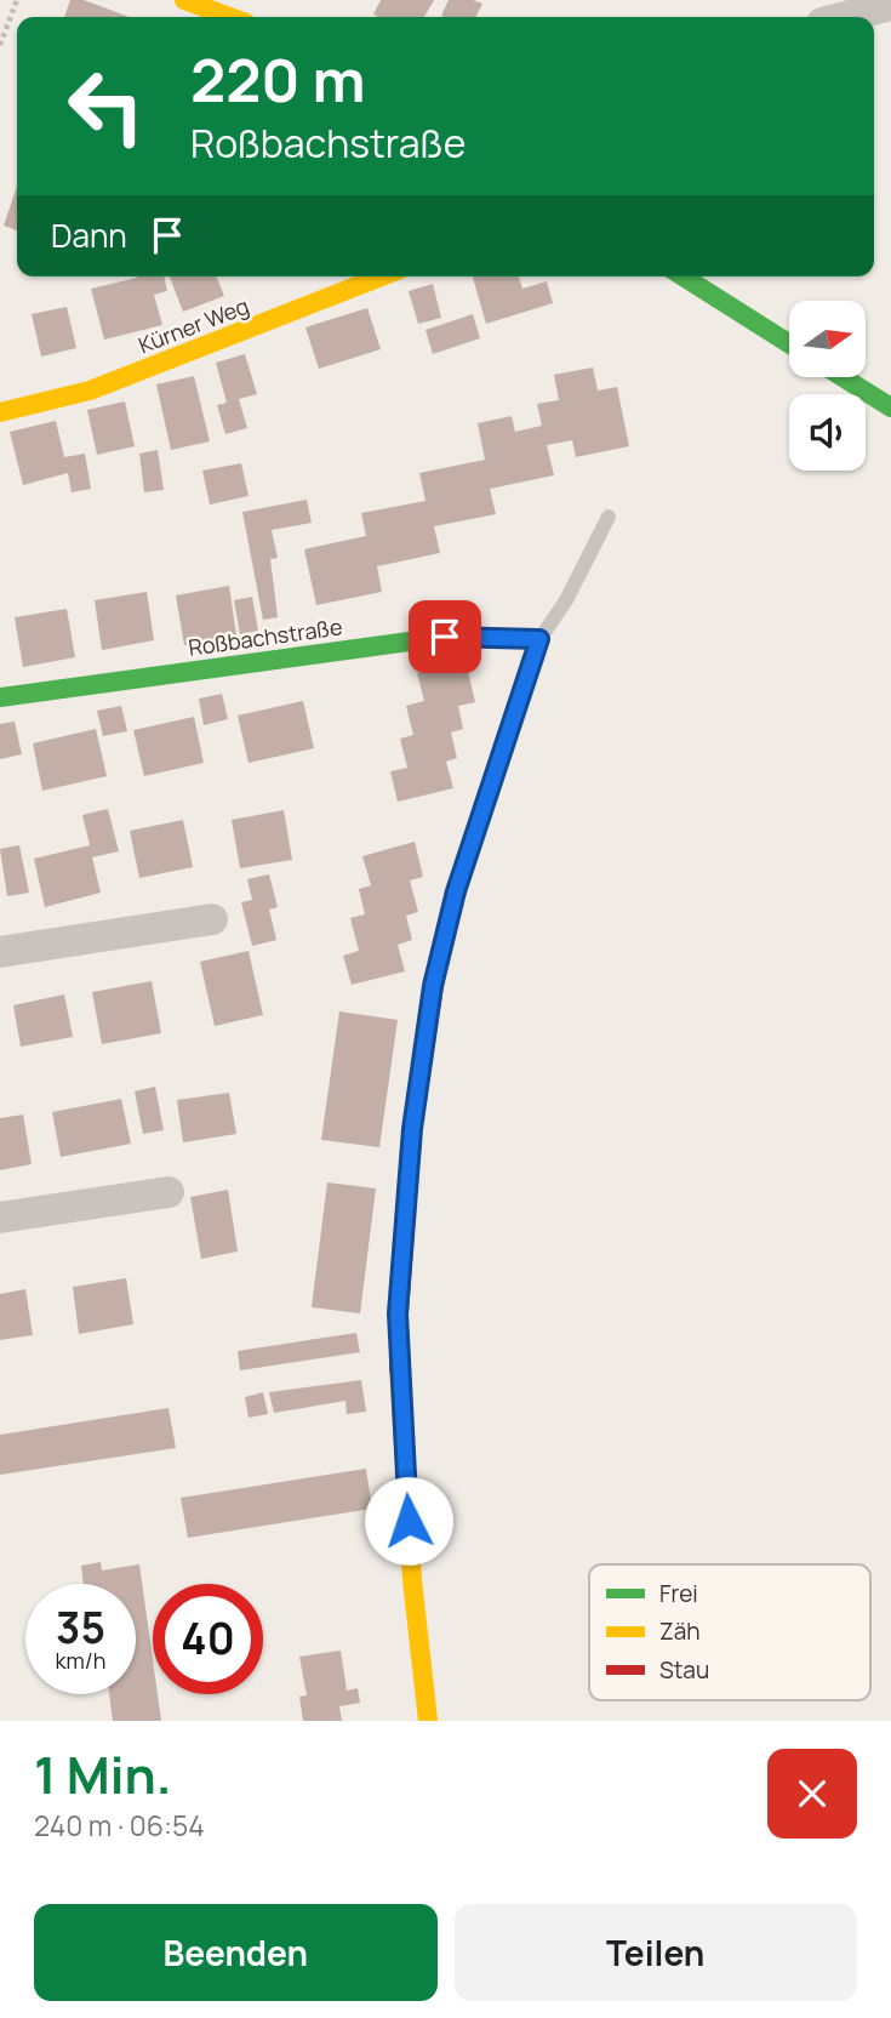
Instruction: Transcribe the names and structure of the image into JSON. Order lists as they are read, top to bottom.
{
  "streets": {
    "street": ["Kürner Weg", "Roßbachstraße"]
  },
  "legend": ["Frei", "Zäh", "Stau"],
  "north": "right",
  "page": {
    "turn": ["220 m", "Roßbachstraße"],
    "then": "Dann",
    "speed": "35 km/h",
    "limit": "40",
    "heading": ["1 Min.", "240 m · 06:54"],
    "buttons": ["Beenden", "Teilen"]
  }
}
